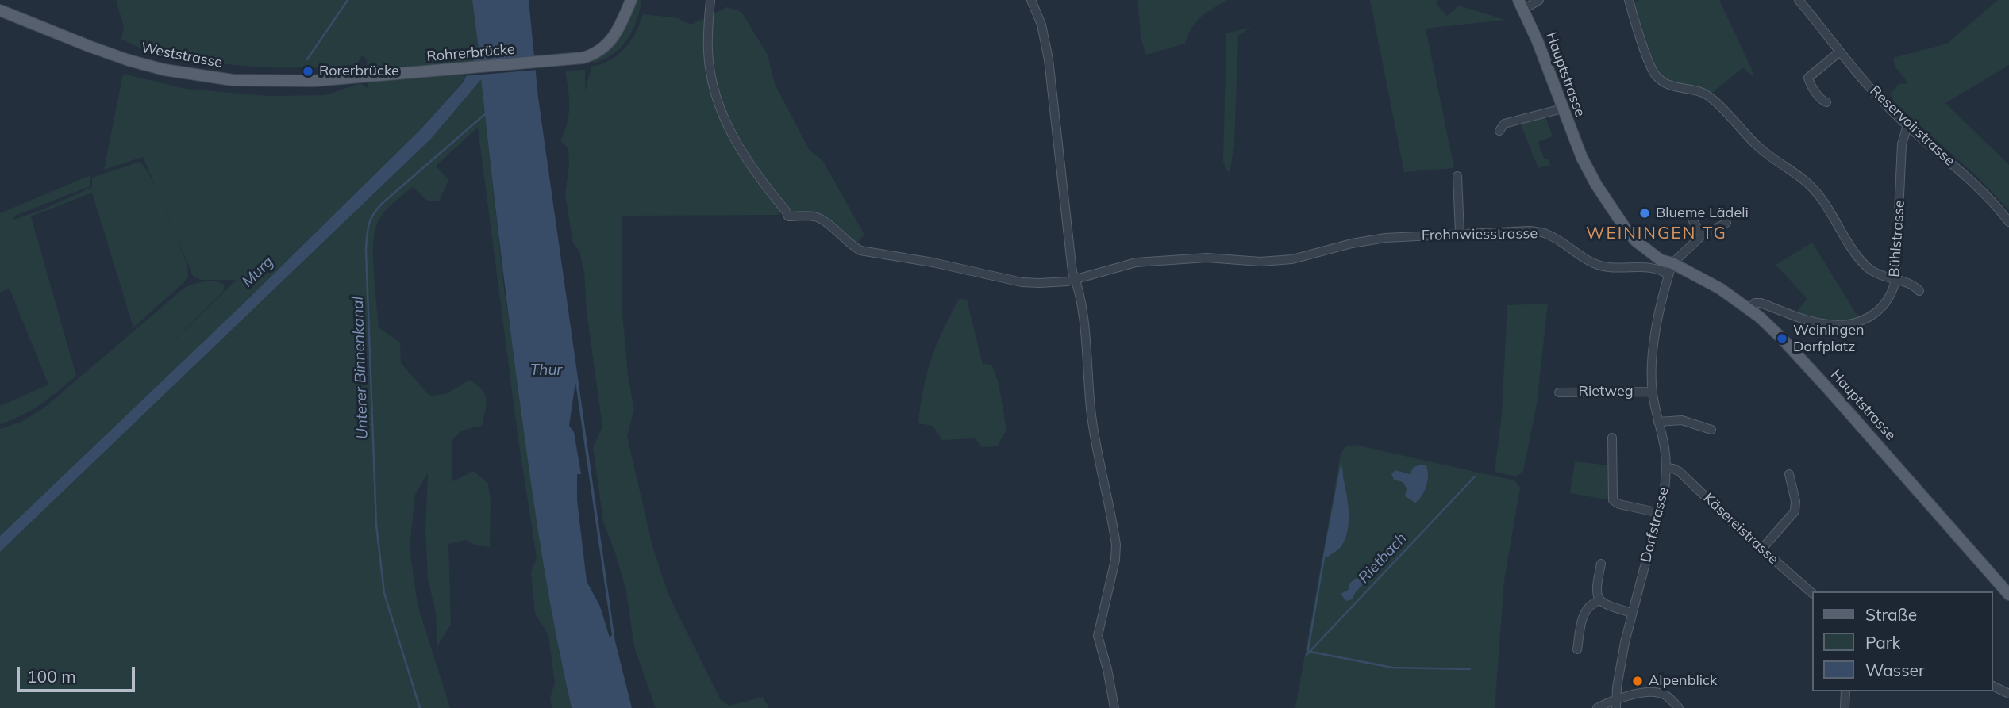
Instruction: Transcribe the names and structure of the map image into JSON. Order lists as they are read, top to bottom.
{
  "streets": {
    "main road": ["Rohrerbrücke", "Weststrasse", "Hauptstrasse"],
    "street": [
      "Reservoirstrasse",
      "Frohnwiesstrasse",
      "Bühlstrasse",
      "Rietweg",
      "Dorfstrasse",
      "Käsereistrasse"
    ]
  },
  "crossings": [
    ["Rohrerbrücke", "Weststrasse"],
    ["Hauptstrasse", "Bühlstrasse"],
    ["Hauptstrasse", "Dorfstrasse"],
    ["Reservoirstrasse", "Bühlstrasse"],
    ["Frohnwiesstrasse", "Dorfstrasse"],
    ["Rietweg", "Dorfstrasse"],
    ["Dorfstrasse", "Käsereistrasse"]
  ],
  "districts": ["WEININGEN TG"],
  "water": [
    "Murg",
    "Unterer Binnenkanal",
    "Thur",
    "Rietbach"
  ],
  "places": [
    "Rorerbrücke",
    "Blueme Lädeli",
    "Weiningen Dorfplatz",
    "Alpenblick"
  ],
  "legend": ["Straße", "Park", "Wasser"],
  "scale_bar": "100 m"
}
